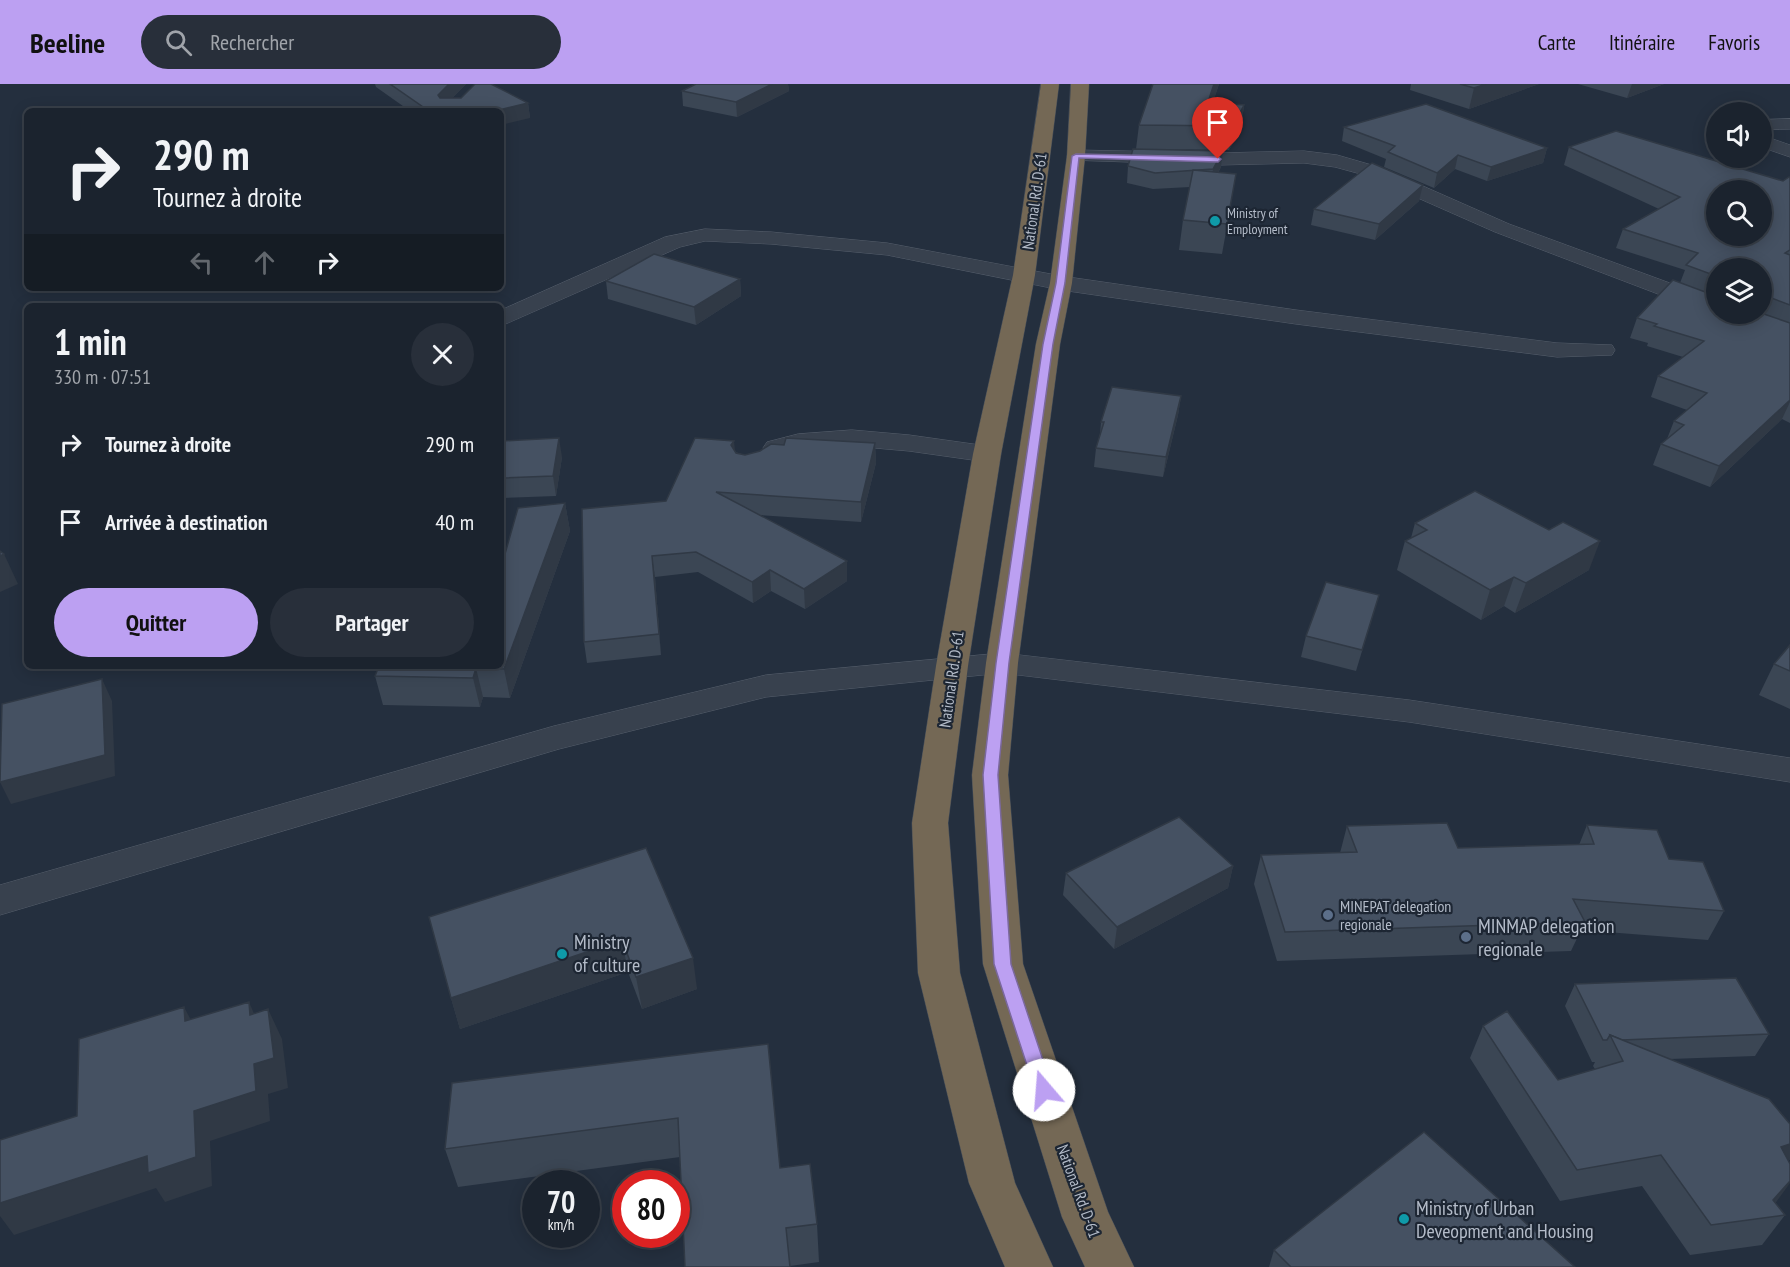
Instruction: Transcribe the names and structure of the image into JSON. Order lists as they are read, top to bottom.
{
  "streets": {
    "highway": ["National Rd. D-61"]
  },
  "places": [
    "Ministry of Employment",
    "MINEPAT delegation regionale",
    "MINMAP delegation regionale",
    "Ministry of culture",
    "Ministry of Urban Deveopment and Housing"
  ],
  "page": {
    "header": "Beeline",
    "search": "Rechercher",
    "nav": ["Carte", "Itinéraire", "Favoris"],
    "turn": ["290 m", "Tournez à droite"],
    "heading": ["1 min", "330 m · 07:51"],
    "list": [
      {
        "name": "Tournez à droite",
        "value": "290 m"
      },
      {
        "name": "Arrivée à destination",
        "value": "40 m"
      }
    ],
    "buttons": ["Quitter", "Partager"],
    "speed": "70 km/h",
    "limit": "80"
  }
}
